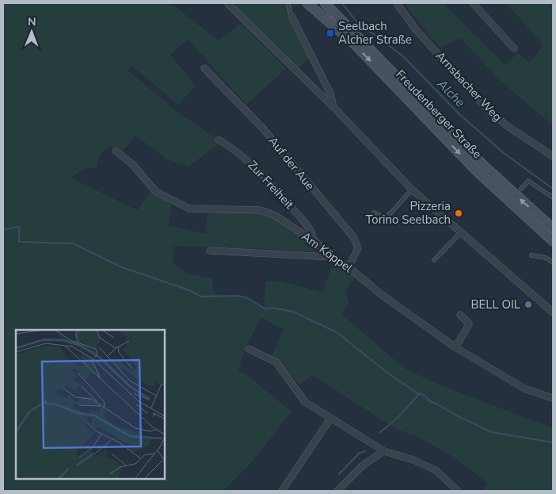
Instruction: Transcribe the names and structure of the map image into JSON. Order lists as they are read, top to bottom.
{
  "streets": {
    "main road": ["Freudenberger Straße"],
    "street": [
      "Arnsbacher Weg",
      "Auf der Aue",
      "Zur Freiheit",
      "Am Köppel"
    ]
  },
  "crossings": [
    ["Auf der Aue", "Am Köppel"],
    ["Zur Freiheit", "Am Köppel"]
  ],
  "water": ["Alche"],
  "places": {
    "transit": ["Seelbach Alcher Straße"],
    "other": ["Pizzeria Torino Seelbach", "BELL OIL"]
  },
  "north": "top"
}
